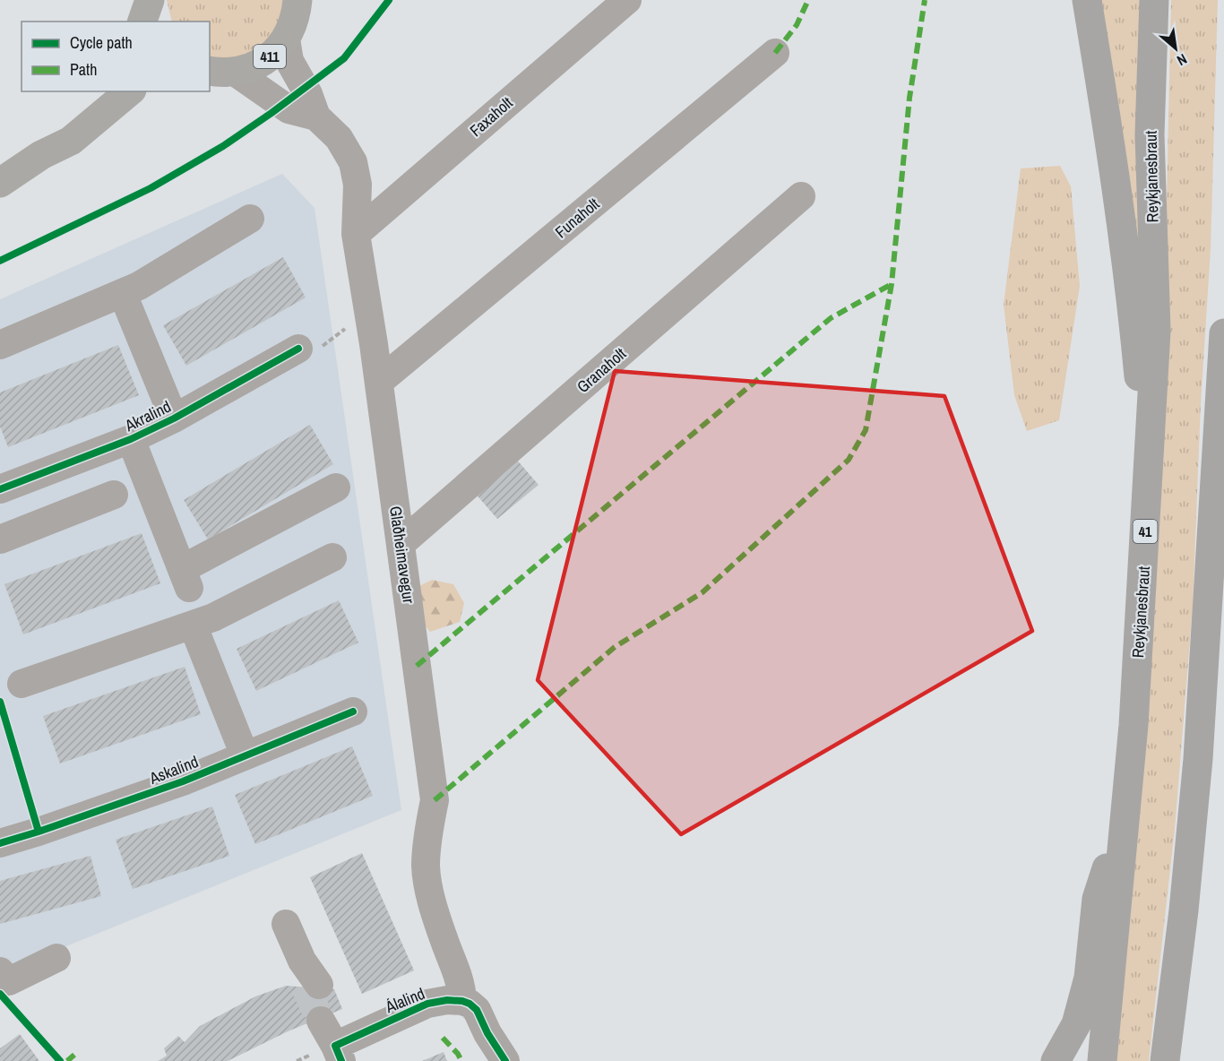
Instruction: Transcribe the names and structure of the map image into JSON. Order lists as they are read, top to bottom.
{
  "streets": {
    "highway": ["Reykjanesbraut", "41"],
    "main road": ["411"],
    "street": [
      "Faxaholt",
      "Funaholt",
      "Granaholt",
      "Akralind",
      "Glaðheimavegur",
      "Askalind",
      "Álalind"
    ]
  },
  "crossings": [
    ["411", "Glaðheimavegur"],
    ["Faxaholt", "Glaðheimavegur"],
    ["Funaholt", "Glaðheimavegur"],
    ["Granaholt", "Glaðheimavegur"],
    ["Glaðheimavegur", "Álalind"]
  ],
  "legend": ["Cycle path", "Path"],
  "north": "bottom right"
}
